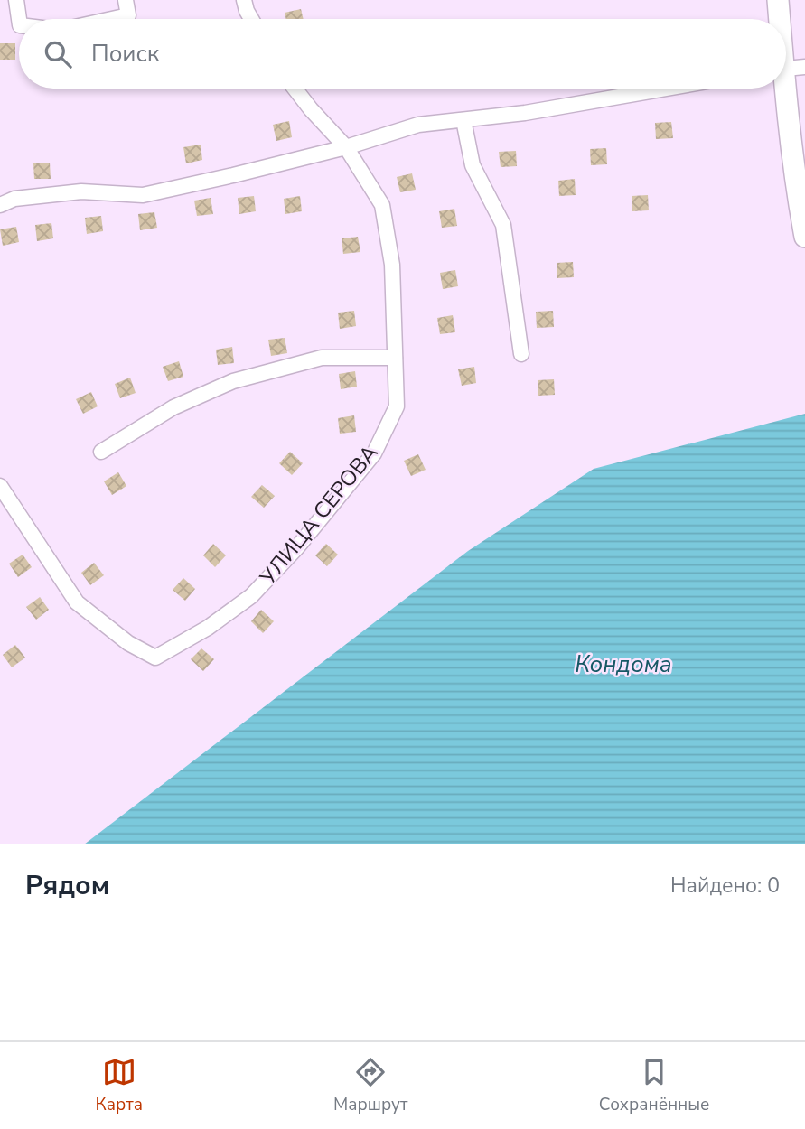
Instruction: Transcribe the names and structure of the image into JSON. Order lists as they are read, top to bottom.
{
  "streets": {
    "street": ["УЛИЦА СЕРОВА"]
  },
  "water": ["Кондома"],
  "page": {
    "search": "Поиск",
    "heading": ["Рядом", "Найдено: 0"],
    "nav": ["Карта", "Маршрут", "Сохранённые"]
  }
}
